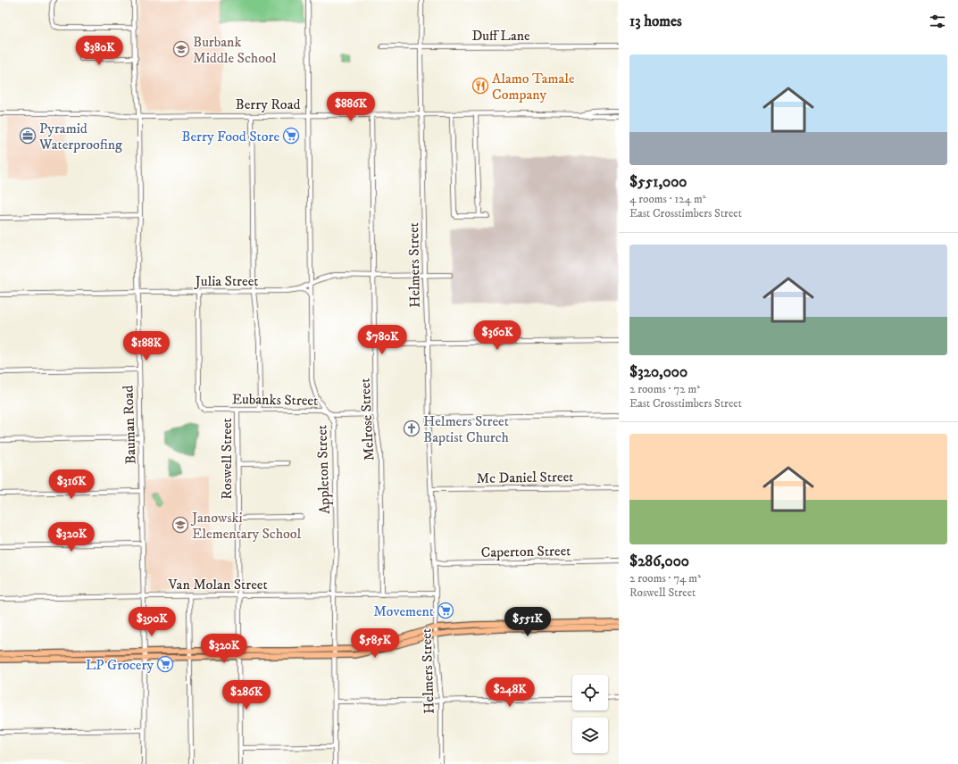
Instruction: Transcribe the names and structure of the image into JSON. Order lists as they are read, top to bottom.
{
  "streets": {
    "street": [
      "Duff Lane",
      "Berry Road",
      "Helmers Street",
      "Julia Street",
      "Eubanks Street",
      "Melrose Street",
      "Bauman Road",
      "Roswell Street",
      "Appleton Street",
      "Mc Daniel Street",
      "Caperton Street",
      "Van Molan Street"
    ]
  },
  "crossings": [
    ["Duff Lane", "Helmers Street"],
    ["Berry Road", "Helmers Street"],
    ["Berry Road", "Melrose Street"],
    ["Berry Road", "Bauman Road"],
    ["Berry Road", "Appleton Street"],
    ["Helmers Street", "Julia Street"],
    ["Helmers Street", "Mc Daniel Street"],
    ["Helmers Street", "Caperton Street"],
    ["Helmers Street", "Van Molan Street"],
    ["Julia Street", "Eubanks Street"],
    ["Julia Street", "Melrose Street"],
    ["Julia Street", "Bauman Road"],
    ["Julia Street", "Appleton Street"],
    ["Eubanks Street", "Melrose Street"],
    ["Eubanks Street", "Roswell Street"],
    ["Eubanks Street", "Appleton Street"],
    ["Melrose Street", "Van Molan Street"],
    ["Bauman Road", "Van Molan Street"],
    ["Roswell Street", "Van Molan Street"],
    ["Appleton Street", "Van Molan Street"]
  ],
  "places": {
    "school or university": ["Burbank Middle School", "Janowski Elementary School"],
    "restaurant": ["Alamo Tamale Company"],
    "office": ["Pyramid Waterproofing"],
    "supermarket": ["Berry Food Store", "Movement", "LP Grocery"],
    "church": ["Helmers Street Baptist Church"]
  },
  "page": {
    "heading": "13 homes",
    "price": [
      "$380K",
      "$886K",
      "$360K",
      "$780K",
      "$188K",
      "$316K",
      "$320K",
      "$390K",
      "$551K",
      "$585K",
      "$320K",
      "$248K",
      "$286K"
    ],
    "list": [
      {
        "name": "$551,000",
        "note": "4 rooms · 124 m² · East Crosstimbers Street"
      },
      {
        "name": "$320,000",
        "note": "2 rooms · 72 m² · East Crosstimbers Street"
      },
      {
        "name": "$286,000",
        "note": "2 rooms · 74 m² · Roswell Street"
      }
    ]
  }
}
